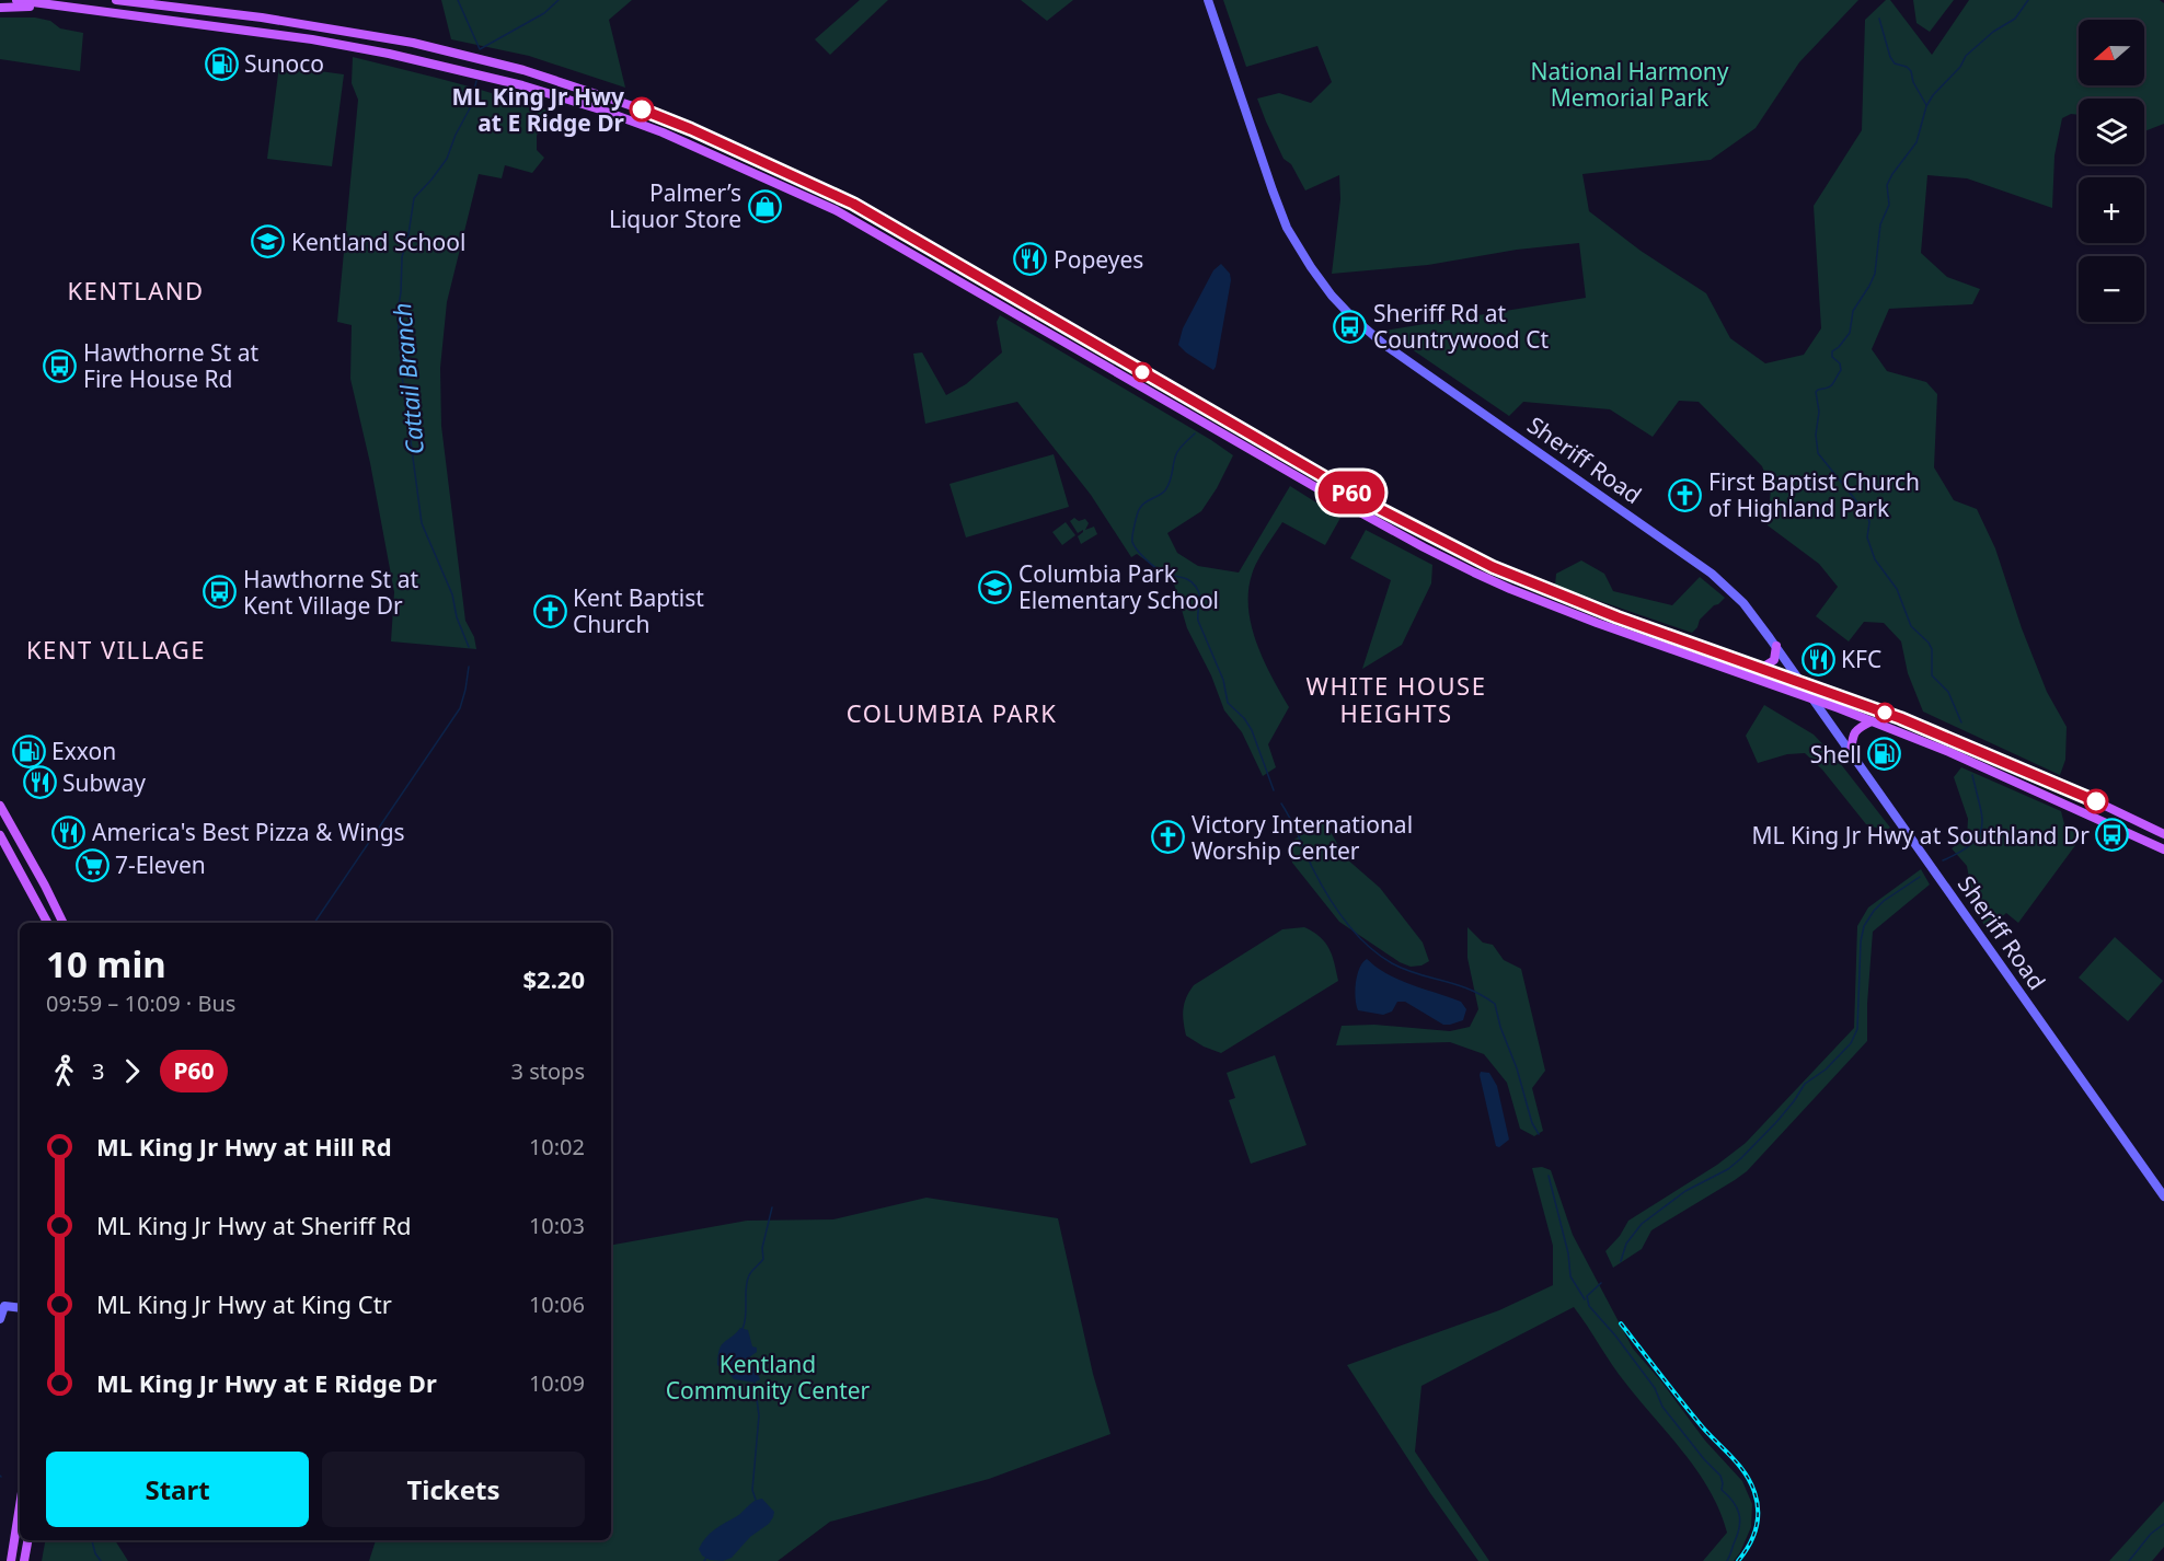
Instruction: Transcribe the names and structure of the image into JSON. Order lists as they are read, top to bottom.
{
  "streets": {
    "main road": ["Sheriff Road"]
  },
  "districts": [
    "KENTLAND",
    "KENT VILLAGE",
    "WHITE HOUSE HEIGHTS",
    "COLUMBIA PARK"
  ],
  "water": ["Cattail Branch"],
  "parks": ["National Harmony Memorial Park", "Kentland Community Center"],
  "places": {
    "fuel station": ["Sunoco", "Exxon", "Shell"],
    "other": ["ML King Jr Hwy at E Ridge Dr"],
    "shop": ["Palmer’s Liquor Store"],
    "school or university": ["Kentland School", "Columbia Park Elementary School"],
    "restaurant": [
      "Popeyes",
      "KFC",
      "Subway",
      "America's Best Pizza & Wings"
    ],
    "bus stop": [
      "Sheriff Rd at Countrywood Ct",
      "Hawthorne St at Fire House Rd",
      "Hawthorne St at Kent Village Dr",
      "ML King Jr Hwy at Southland Dr"
    ],
    "church": ["First Baptist Church of Highland Park", "Kent Baptist Church", "Victory International Worship Center"],
    "supermarket": ["7-Eleven"]
  },
  "lines": ["bus line P60"],
  "north": "left",
  "page": {
    "on_map": "P60",
    "map_buttons": ["+", "−"],
    "heading": ["10 min", "09:59 – 10:09 · Bus", "$2.20"],
    "legs": ["3", "P60", "3 stops"],
    "list": [
      {
        "name": "ML King Jr Hwy at Hill Rd",
        "value": "10:02"
      },
      {
        "name": "ML King Jr Hwy at Sheriff Rd",
        "value": "10:03"
      },
      {
        "name": "ML King Jr Hwy at King Ctr",
        "value": "10:06"
      },
      {
        "name": "ML King Jr Hwy at E Ridge Dr",
        "value": "10:09"
      }
    ],
    "buttons": ["Start", "Tickets"]
  }
}
